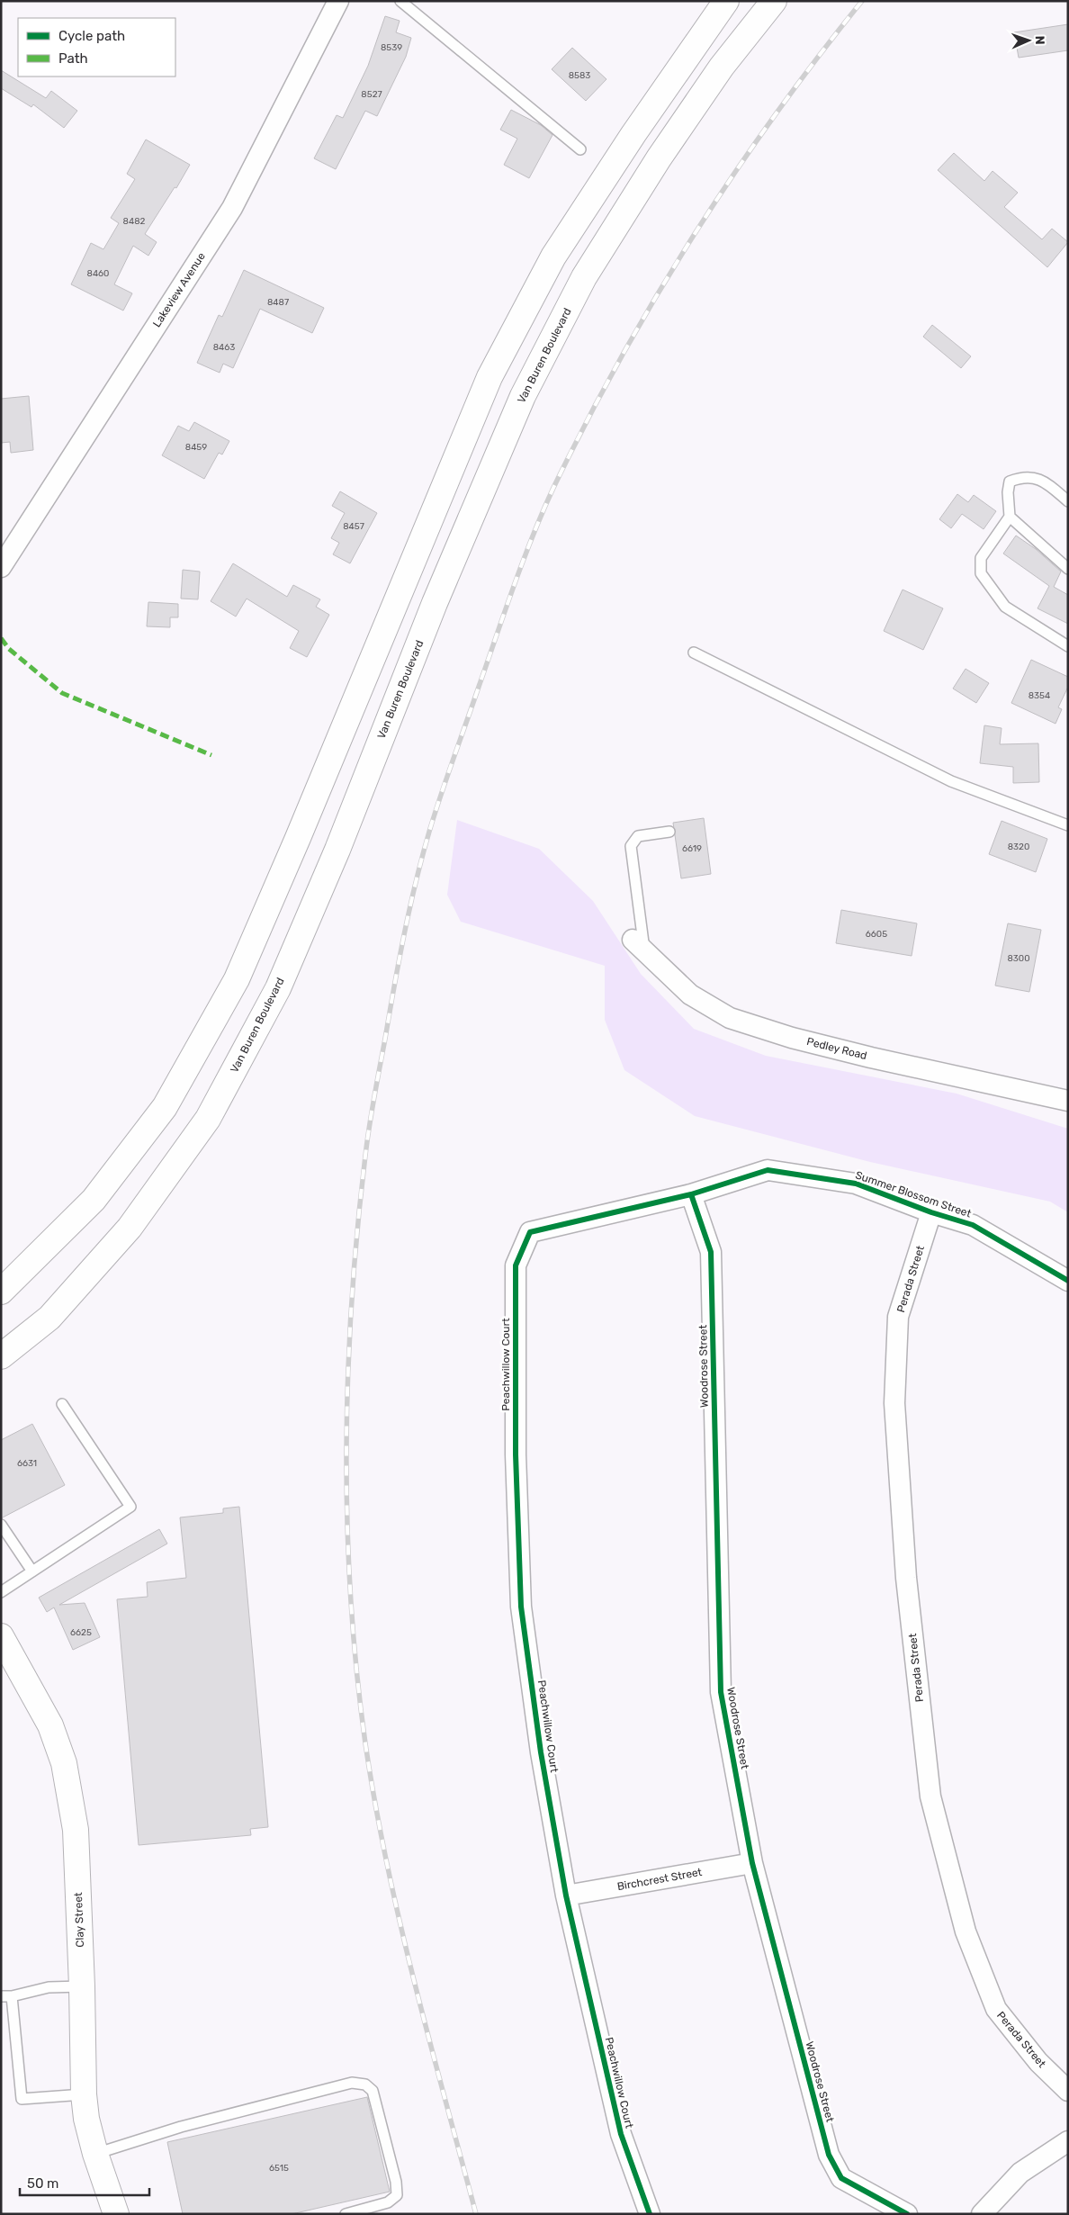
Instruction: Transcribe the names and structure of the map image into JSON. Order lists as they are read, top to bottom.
{
  "streets": {
    "main road": ["Van Buren Boulevard", "Clay Street"],
    "street": [
      "Lakeview Avenue",
      "Pedley Road",
      "Summer Blossom Street",
      "Perada Street",
      "Peachwillow Court",
      "Woodrose Street",
      "Birchcrest Street"
    ]
  },
  "crossings": [
    ["Summer Blossom Street", "Perada Street"],
    ["Summer Blossom Street", "Peachwillow Court"],
    ["Summer Blossom Street", "Woodrose Street"],
    ["Peachwillow Court", "Birchcrest Street"],
    ["Woodrose Street", "Birchcrest Street"]
  ],
  "house_numbers": [
    "8539",
    "8583",
    "8527",
    "8482",
    "8460",
    "8487",
    "8463",
    "8459",
    "8457",
    "8354",
    "8320",
    "6619",
    "6605",
    "8300",
    "6631",
    "6625",
    "6515"
  ],
  "legend": ["Cycle path", "Path"],
  "scale_bar": "50 m",
  "north": "right"
}
